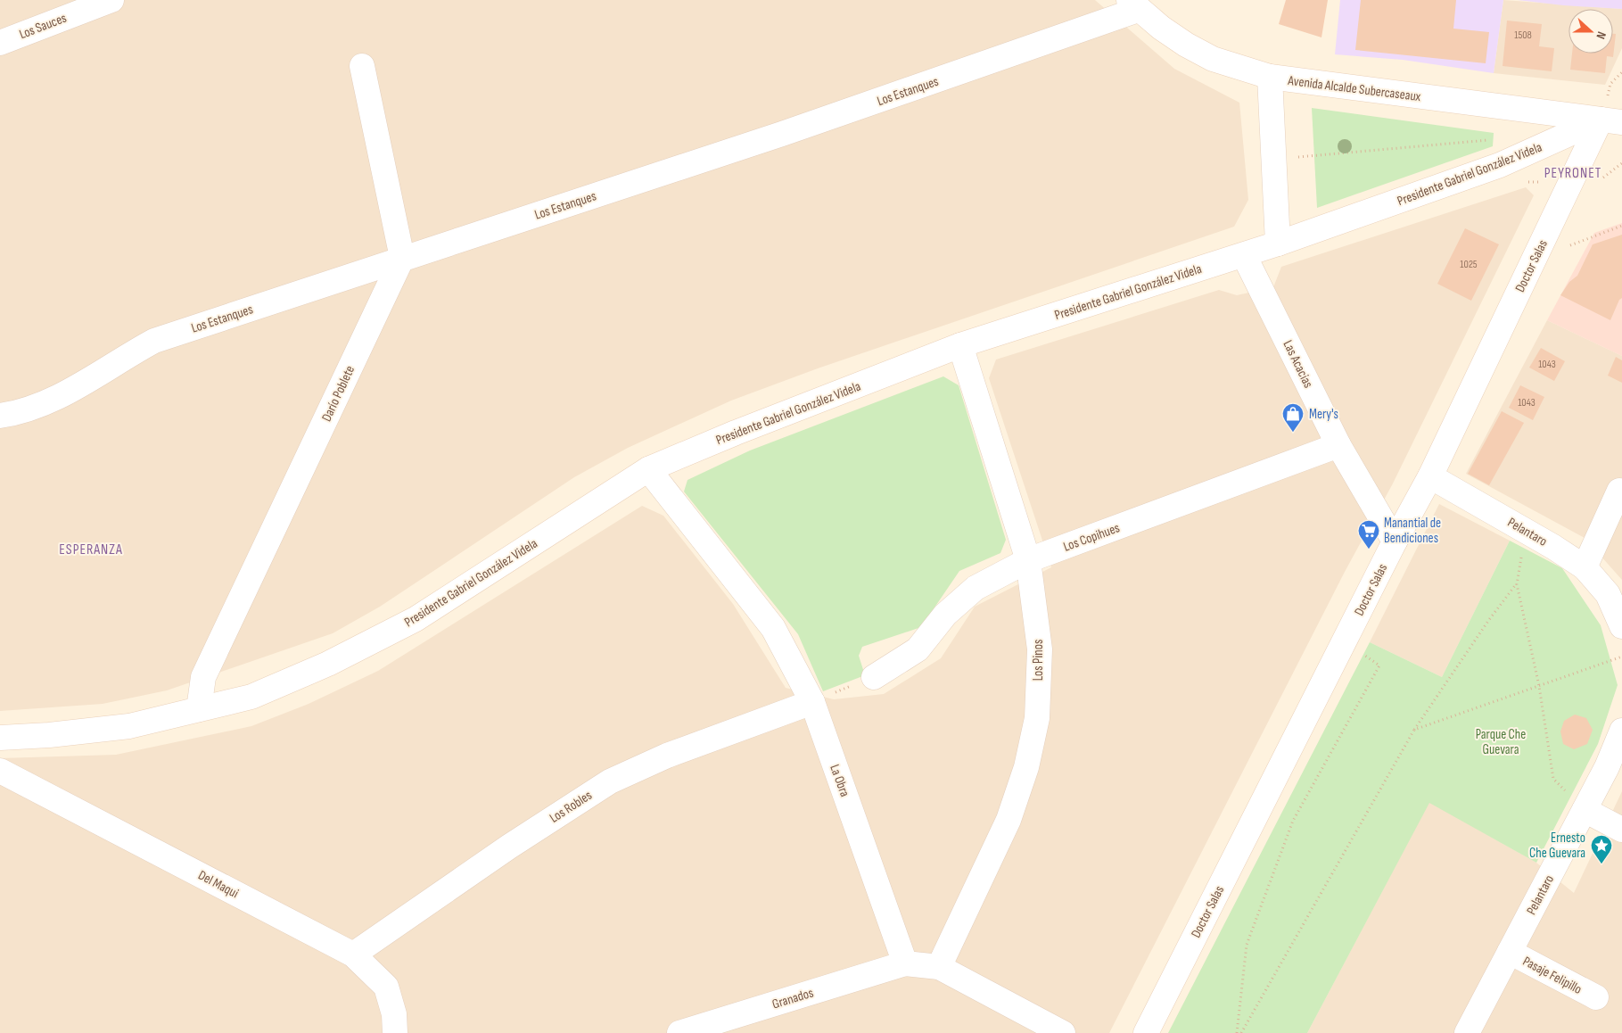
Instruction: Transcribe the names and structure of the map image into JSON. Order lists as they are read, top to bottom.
{
  "streets": {
    "street": [
      "Los Sauces",
      "Avenida Alcalde Subercaseaux",
      "Los Estanques",
      "Presidente Gabriel González Videla",
      "Doctor Salas",
      "Las Acacias",
      "Darío Poblete",
      "Pelantaro",
      "Los Copihues",
      "Los Pinos",
      "La Obra",
      "Los Robles",
      "Del Maqui",
      "Pasaje Felipillo",
      "Granados"
    ]
  },
  "crossings": [
    ["Avenida Alcalde Subercaseaux", "Los Estanques"],
    ["Avenida Alcalde Subercaseaux", "Presidente Gabriel González Videla"],
    ["Avenida Alcalde Subercaseaux", "Doctor Salas"],
    ["Los Estanques", "Darío Poblete"],
    ["Presidente Gabriel González Videla", "Doctor Salas"],
    ["Presidente Gabriel González Videla", "Las Acacias"],
    ["Presidente Gabriel González Videla", "Darío Poblete"],
    ["Presidente Gabriel González Videla", "Los Pinos"],
    ["Presidente Gabriel González Videla", "La Obra"],
    ["Doctor Salas", "Las Acacias"],
    ["Doctor Salas", "Pelantaro"],
    ["Las Acacias", "Los Copihues"],
    ["Pelantaro", "Pasaje Felipillo"],
    ["Los Copihues", "Los Pinos"],
    ["La Obra", "Los Robles"],
    ["La Obra", "Granados"],
    ["Los Robles", "Del Maqui"]
  ],
  "districts": ["PEYRONET", "ESPERANZA"],
  "parks": ["Parque Che Guevara"],
  "places": {
    "shop": ["Mery's"],
    "supermarket": ["Manantial de Bendiciones"],
    "place": ["Ernesto Che Guevara"]
  },
  "house_numbers": [
    "1508",
    "1025",
    "1043",
    "1043"
  ],
  "north": "right"
}
